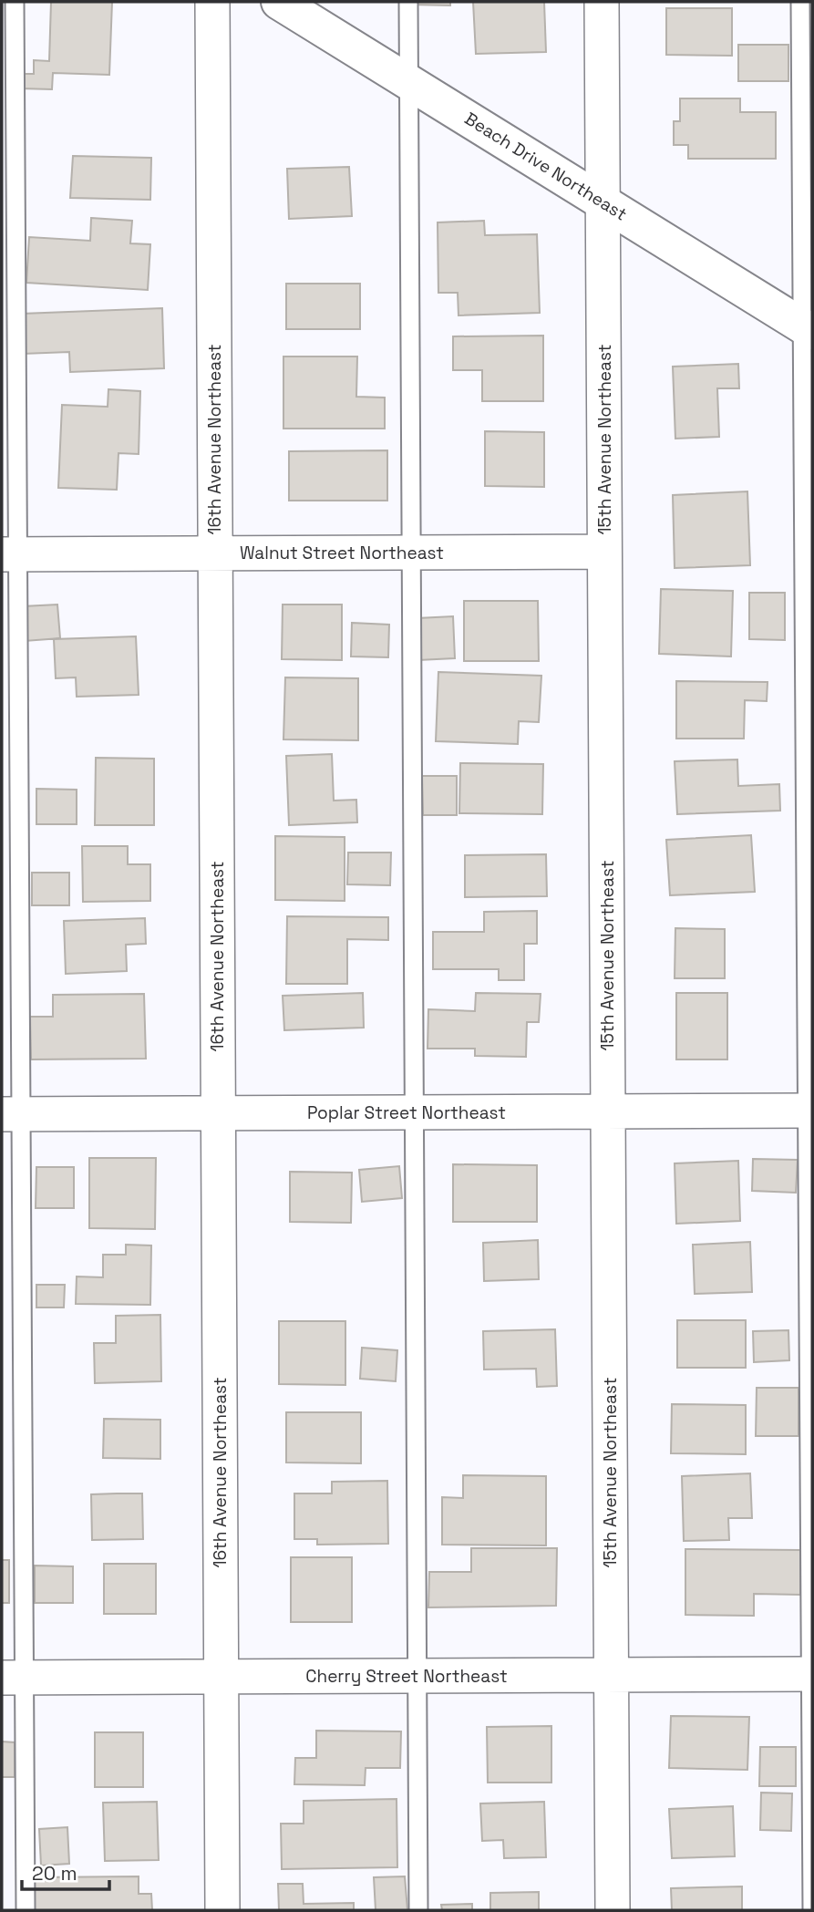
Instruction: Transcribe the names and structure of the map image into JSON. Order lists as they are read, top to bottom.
{
  "streets": {
    "street": [
      "Beach Drive Northeast",
      "16th Avenue Northeast",
      "15th Avenue Northeast",
      "Walnut Street Northeast",
      "Poplar Street Northeast",
      "Cherry Street Northeast"
    ]
  },
  "crossings": [
    ["Beach Drive Northeast", "15th Avenue Northeast"],
    ["16th Avenue Northeast", "Walnut Street Northeast"],
    ["16th Avenue Northeast", "Poplar Street Northeast"],
    ["16th Avenue Northeast", "Cherry Street Northeast"],
    ["15th Avenue Northeast", "Walnut Street Northeast"],
    ["15th Avenue Northeast", "Poplar Street Northeast"],
    ["15th Avenue Northeast", "Cherry Street Northeast"]
  ],
  "scale_bar": "20 m"
}
